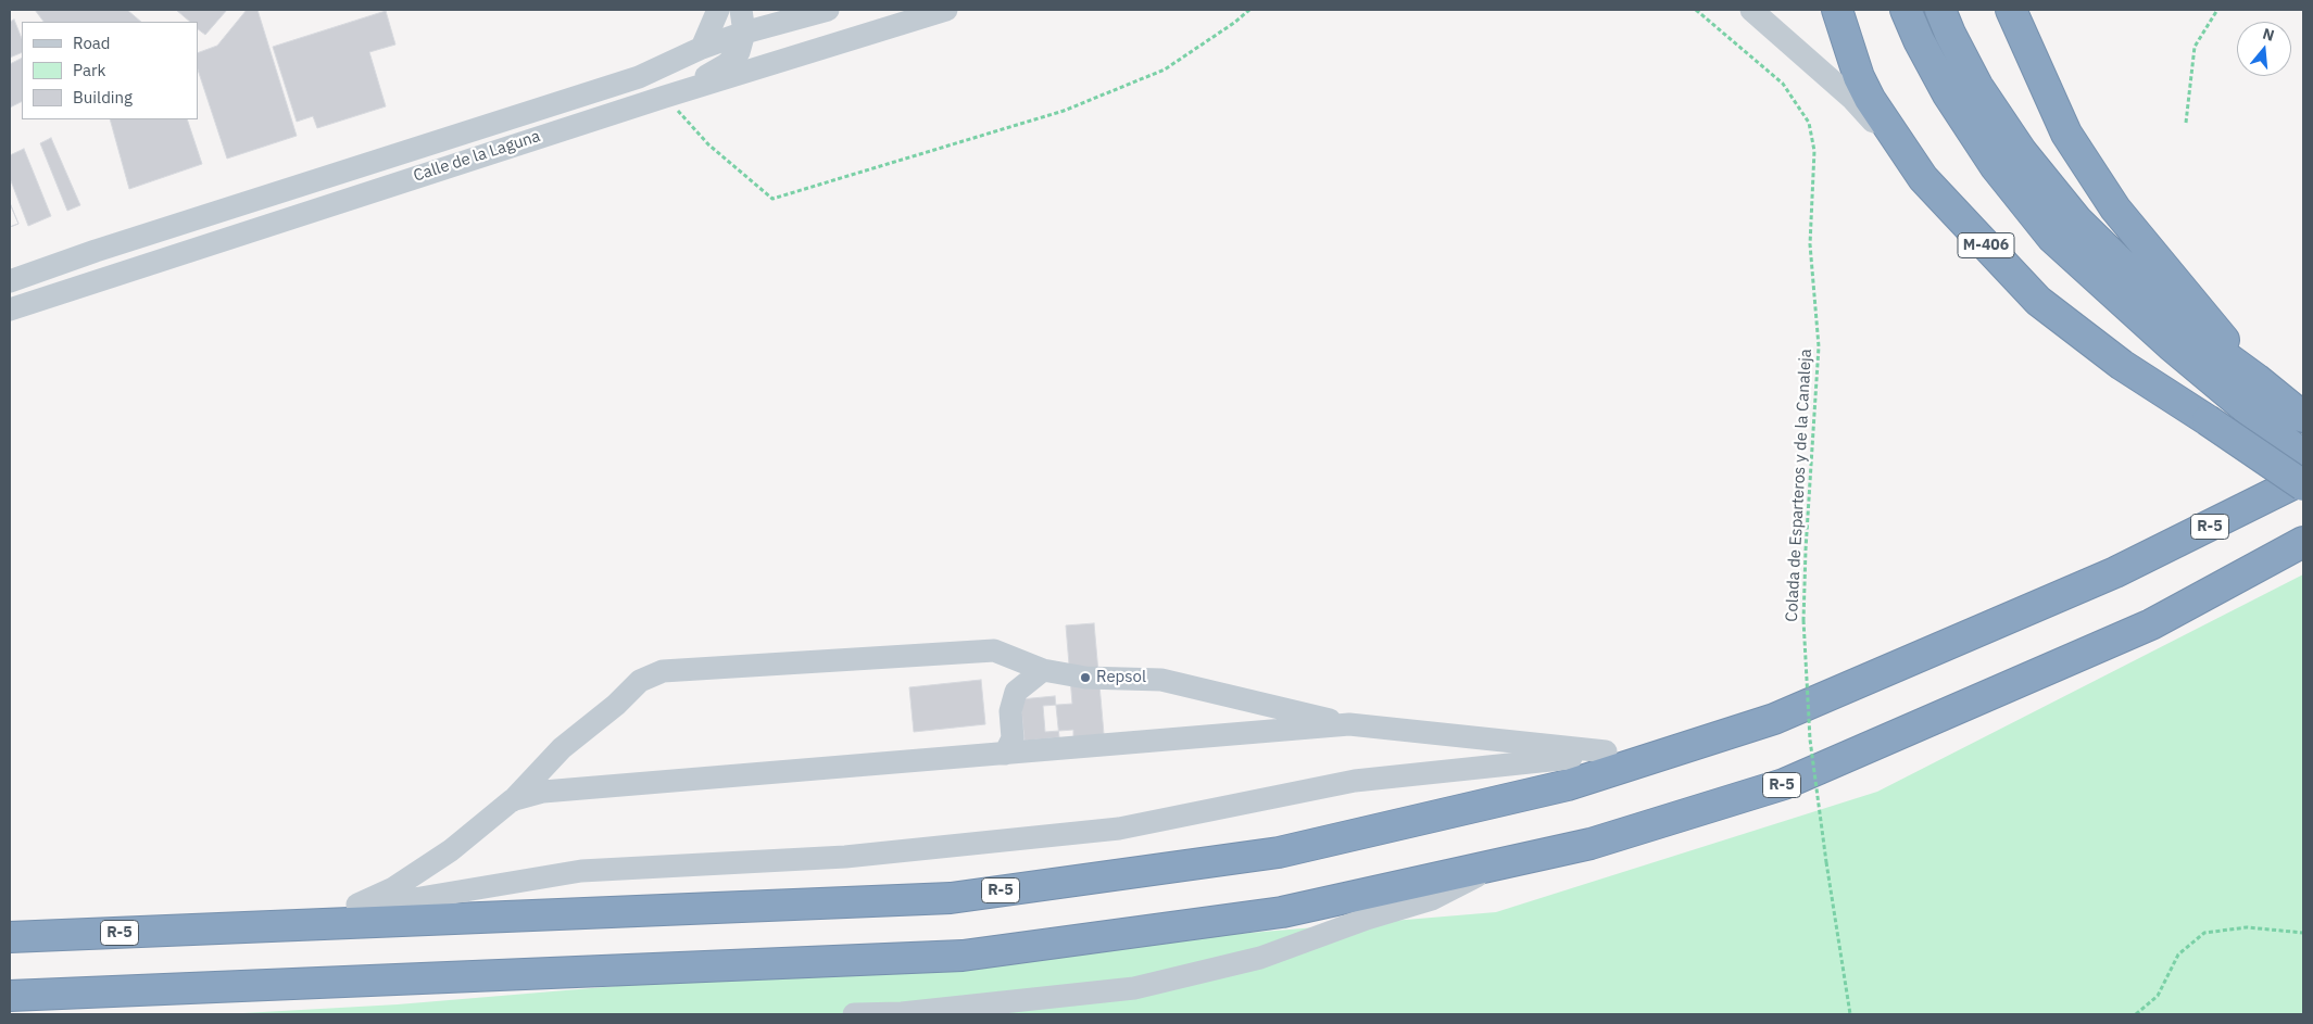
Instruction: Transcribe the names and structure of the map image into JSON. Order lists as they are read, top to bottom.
{
  "streets": {
    "highway": ["M-406", "R-5"],
    "street": ["Calle de la Laguna"],
    "path": ["Colada de Esparteros y de la Canaleja"]
  },
  "places": ["Repsol"],
  "legend": ["Road", "Park", "Building"],
  "north": "top"
}
